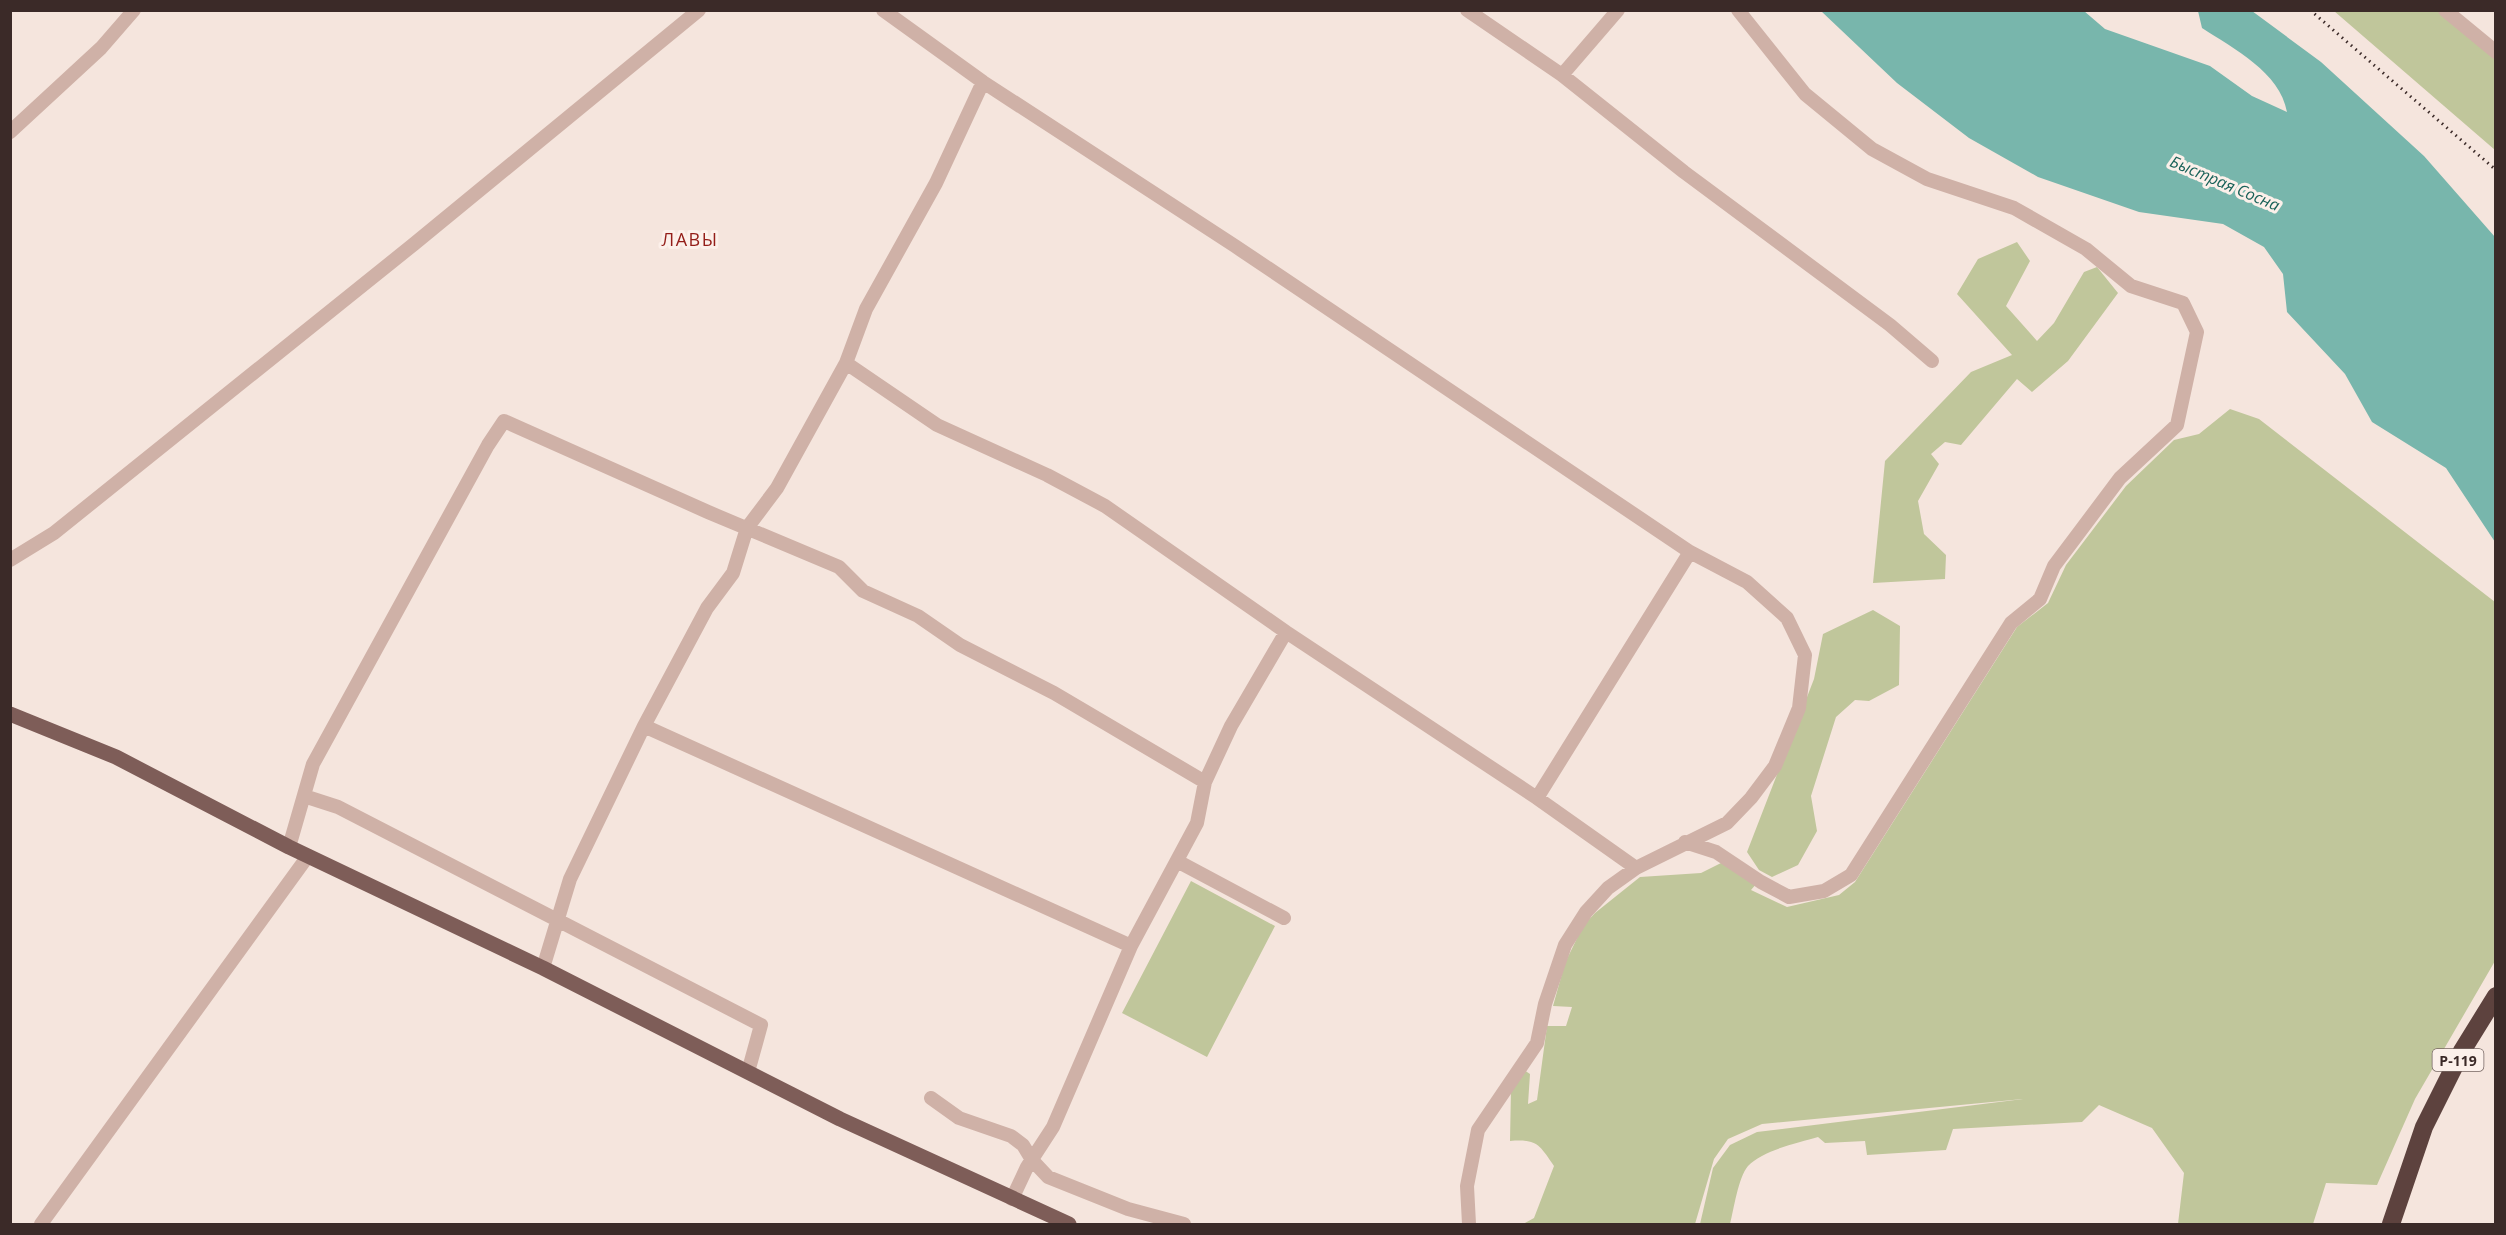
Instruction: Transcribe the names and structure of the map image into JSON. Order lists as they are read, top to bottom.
{
  "streets": {
    "highway": ["Р-119"]
  },
  "districts": ["ЛАВЫ"],
  "water": ["Быстрая Сосна"]
}
